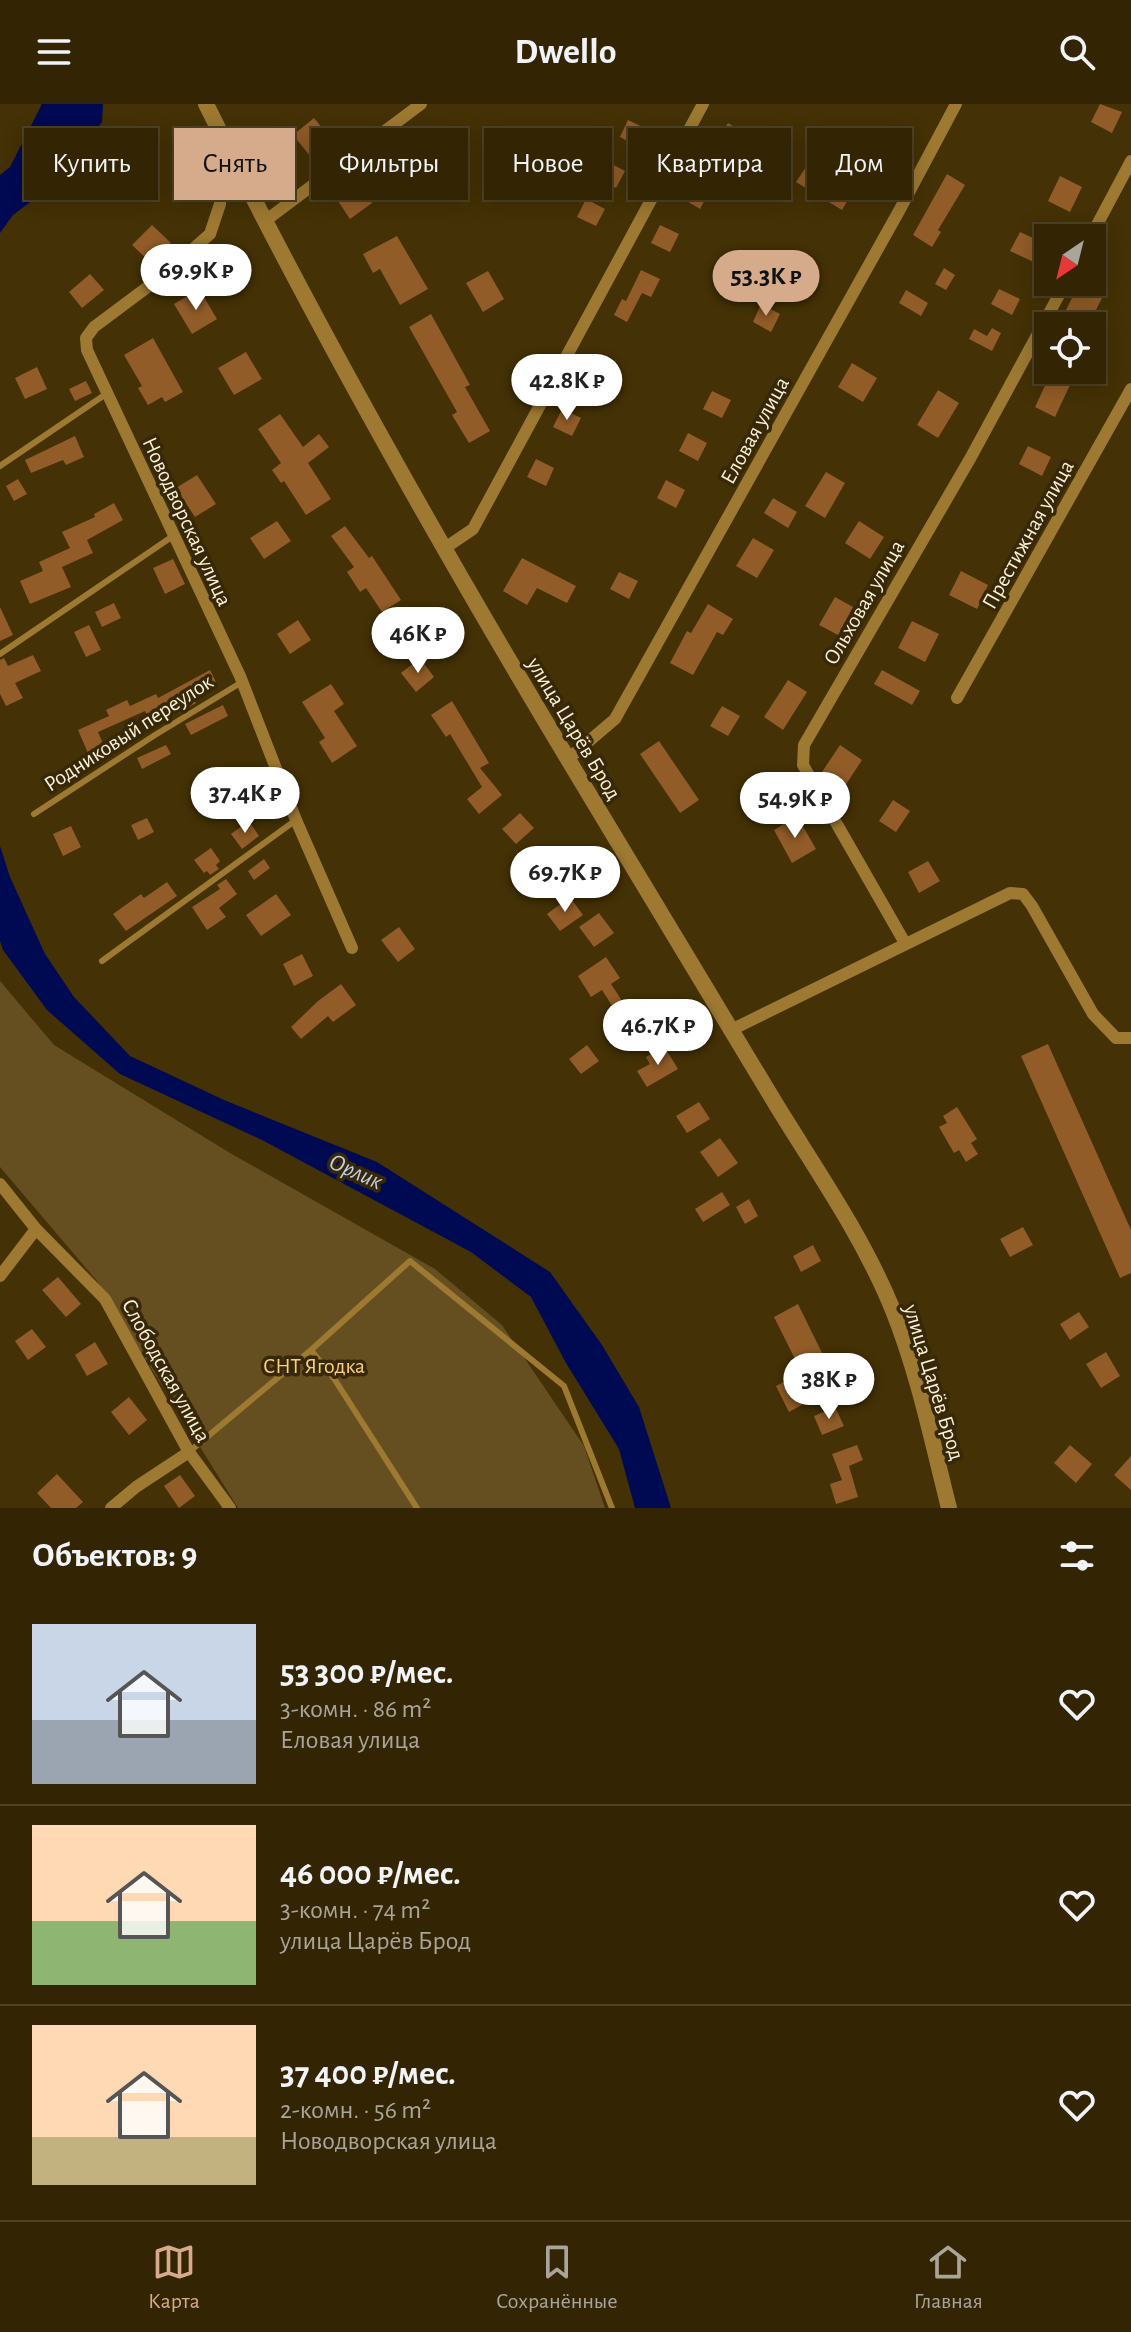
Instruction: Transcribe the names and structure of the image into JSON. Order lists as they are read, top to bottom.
{
  "streets": {
    "street": [
      "Еловая улица",
      "Новодворская улица",
      "Престижная улица",
      "Ольховая улица",
      "улица Царёв Брод",
      "Слободская улица"
    ],
    "lane": ["Родниковый переулок"]
  },
  "crossings": [
    ["Еловая улица", "улица Царёв Брод"],
    ["Новодворская улица", "Родниковый переулок"]
  ],
  "water": ["Орлик"],
  "parks": ["СНТ Ягодка"],
  "north": "bottom left",
  "page": {
    "header": "Dwello",
    "chip": [
      "Купить",
      "Снять",
      "Фильтры",
      "Новое",
      "Квартира",
      "Дом"
    ],
    "price": [
      "69.9K ₽",
      "53.3K ₽",
      "42.8K ₽",
      "46K ₽",
      "37.4K ₽",
      "54.9K ₽",
      "69.7K ₽",
      "46.7K ₽",
      "38K ₽"
    ],
    "heading": "Объектов: 9",
    "list": [
      {
        "name": "53 300 ₽/мес.",
        "note": "3-комн. · 86 m² · Еловая улица"
      },
      {
        "name": "46 000 ₽/мес.",
        "note": "3-комн. · 74 m² · улица Царёв Брод"
      },
      {
        "name": "37 400 ₽/мес.",
        "note": "2-комн. · 56 m² · Новодворская улица"
      }
    ],
    "tabs": ["Карта", "Сохранённые", "Главная"]
  }
}
